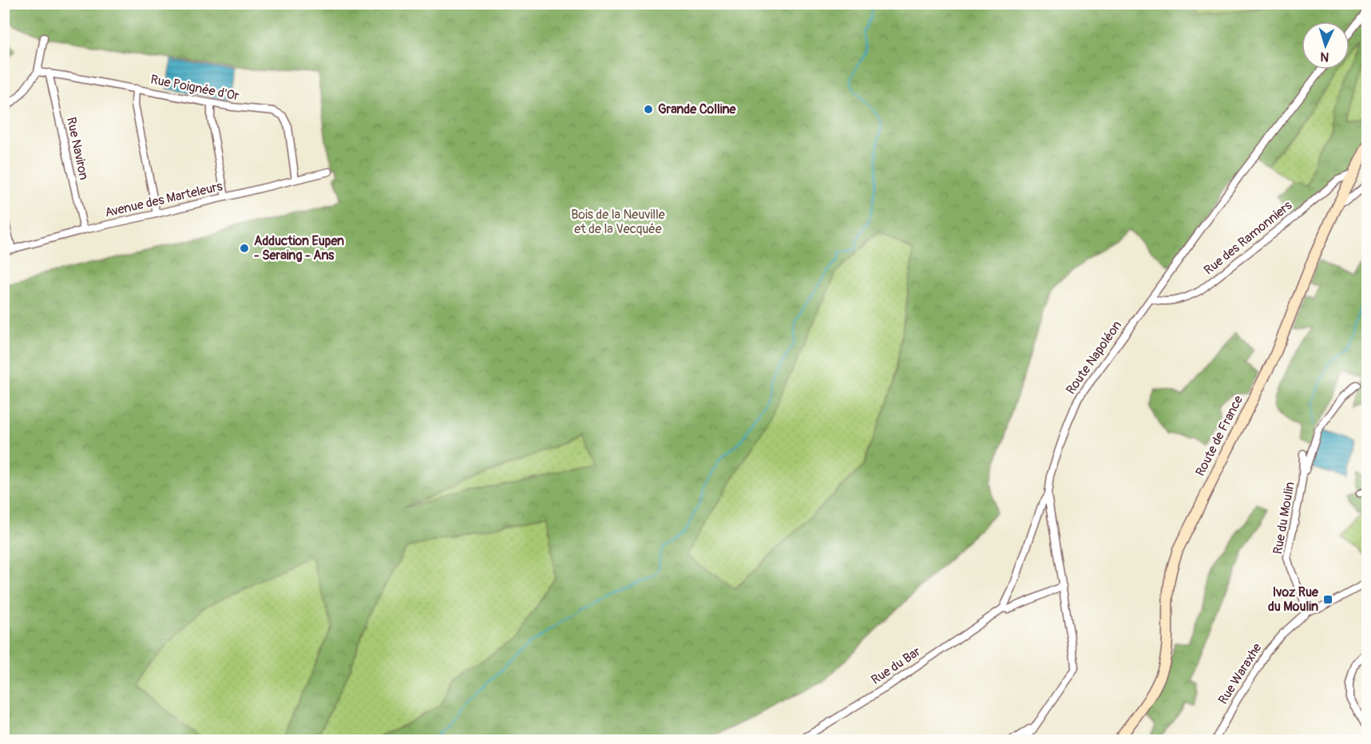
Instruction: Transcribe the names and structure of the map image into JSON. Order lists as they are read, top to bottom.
{
  "streets": {
    "main road": ["Route de France"],
    "street": [
      "Rue Poignée d'Or",
      "Rue Naviron",
      "Avenue des Marteleurs",
      "Rue des Ramonniers",
      "Route Napoléon",
      "Rue du Moulin",
      "Rue du Bar",
      "Rue Waraxhe"
    ]
  },
  "crossings": [
    ["Rue Poignée d'Or", "Rue Naviron"],
    ["Rue Poignée d'Or", "Avenue des Marteleurs"],
    ["Rue Naviron", "Avenue des Marteleurs"],
    ["Rue des Ramonniers", "Route Napoléon"],
    ["Rue des Ramonniers", "Route de France"],
    ["Route Napoléon", "Rue du Bar"],
    ["Rue du Moulin", "Rue Waraxhe"]
  ],
  "parks": ["Bois de la Neuville et de la Vecquée"],
  "places": {
    "other": ["Grande Colline", "Adduction Eupen - Seraing - Ans"],
    "transit": ["Ivoz Rue du Moulin"]
  },
  "north": "bottom"
}
